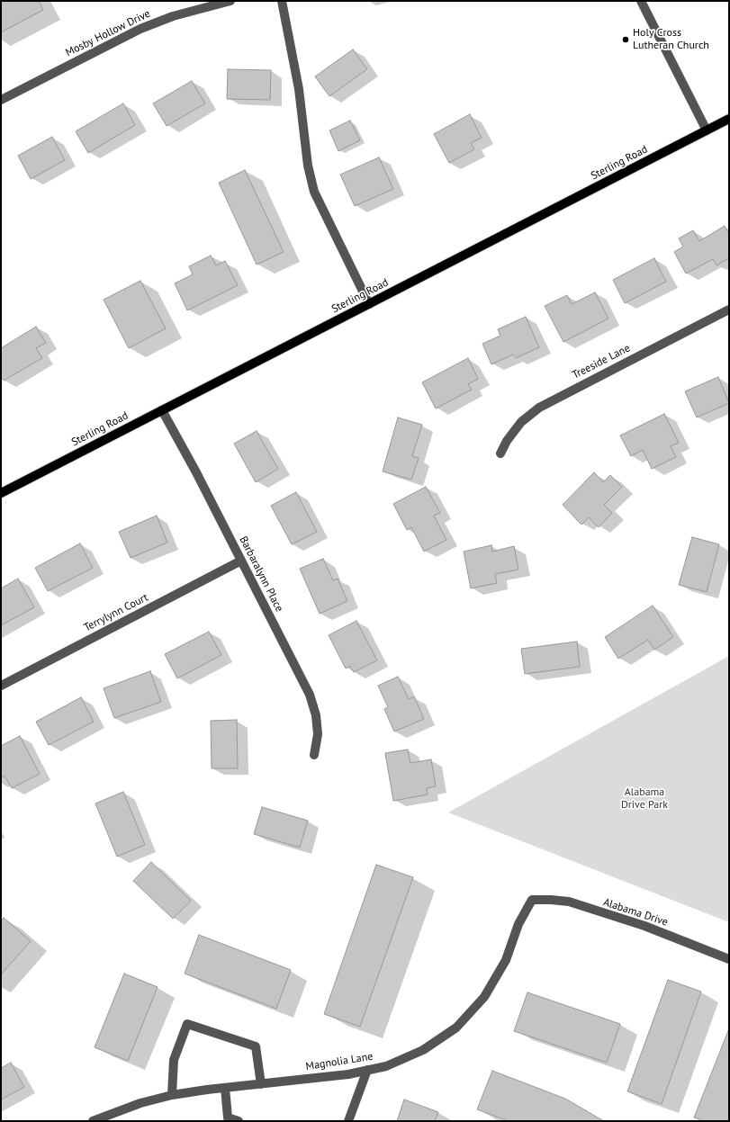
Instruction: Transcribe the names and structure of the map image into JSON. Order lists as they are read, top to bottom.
{
  "streets": {
    "main road": ["Sterling Road"],
    "street": [
      "Mosby Hollow Drive",
      "Treeside Lane",
      "Barbaralynn Place",
      "Terrylynn Court",
      "Alabama Drive",
      "Magnolia Lane"
    ]
  },
  "crossings": [
    ["Sterling Road", "Barbaralynn Place"],
    ["Barbaralynn Place", "Terrylynn Court"],
    ["Alabama Drive", "Magnolia Lane"]
  ],
  "parks": ["Alabama Drive Park"],
  "places": ["Holy Cross Lutheran Church"]
}
